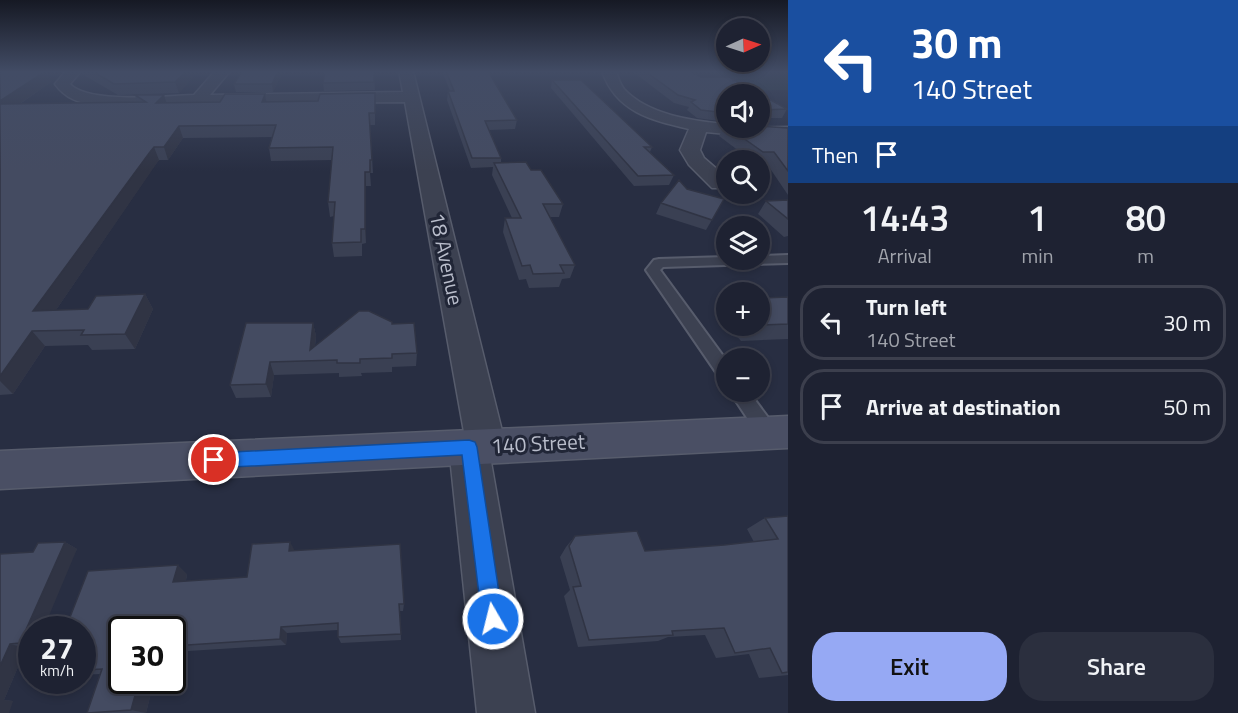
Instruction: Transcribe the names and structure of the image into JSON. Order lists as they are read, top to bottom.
{
  "streets": {
    "main road": ["140 Street"],
    "street": ["18 Avenue"]
  },
  "crossings": [
    ["18 Avenue", "140 Street"]
  ],
  "north": "right",
  "page": {
    "turn": ["30 m", "140 Street"],
    "map_buttons": ["+", "−"],
    "then": "Then",
    "eta": [
      "14:43",
      "Arrival",
      "1",
      "min",
      "80",
      "m"
    ],
    "list": [
      {
        "name": "Turn left",
        "note": "140 Street",
        "value": "30 m"
      },
      {
        "name": "Arrive at destination",
        "value": "50 m"
      }
    ],
    "speed": "27 km/h",
    "limit": "30",
    "buttons": ["Exit", "Share"]
  }
}
